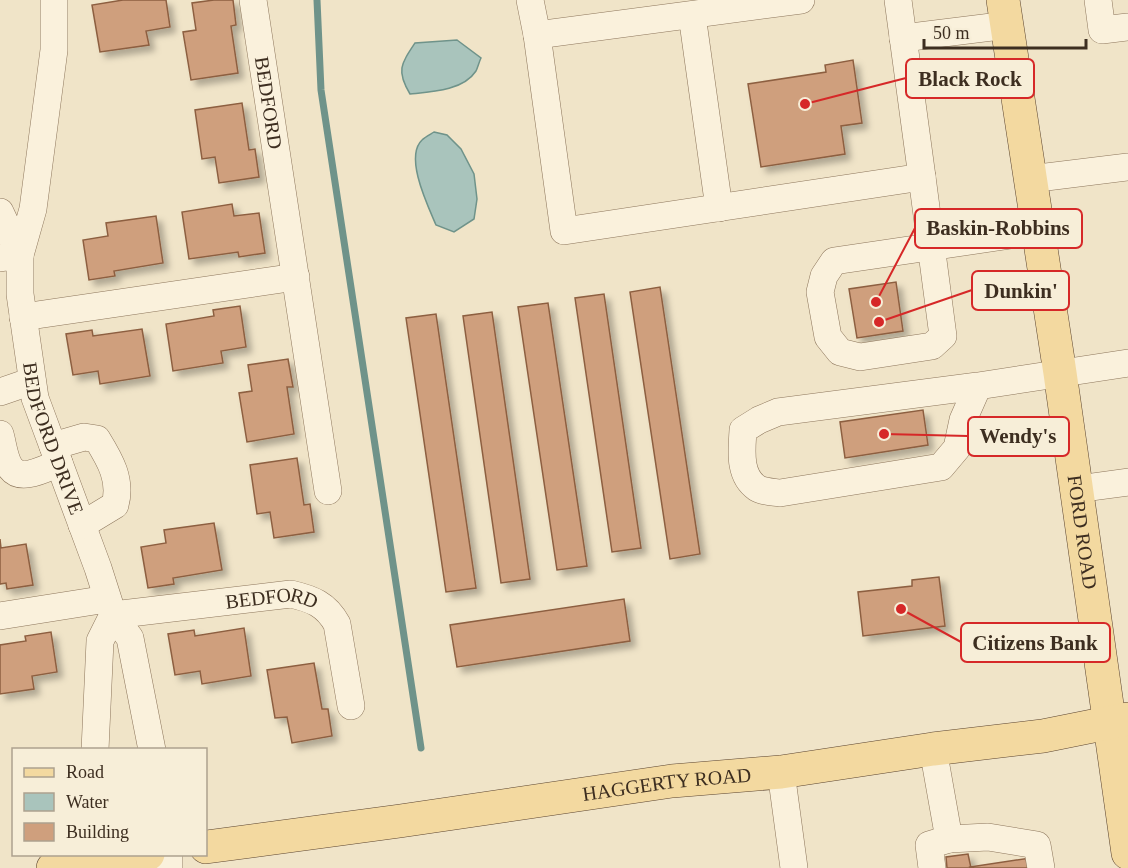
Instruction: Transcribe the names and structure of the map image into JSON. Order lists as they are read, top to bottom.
{
  "streets": {
    "main road": ["FORD ROAD", "HAGGERTY ROAD"],
    "street": ["BEDFORD", "BEDFORD DRIVE"]
  },
  "crossings": [
    ["BEDFORD", "BEDFORD DRIVE"],
    ["FORD ROAD", "HAGGERTY ROAD"]
  ],
  "places": [
    "Black Rock",
    "Baskin-Robbins",
    "Dunkin'",
    "Wendy's",
    "Citizens Bank"
  ],
  "legend": ["Road", "Water", "Building"],
  "scale_bar": "50 m"
}
